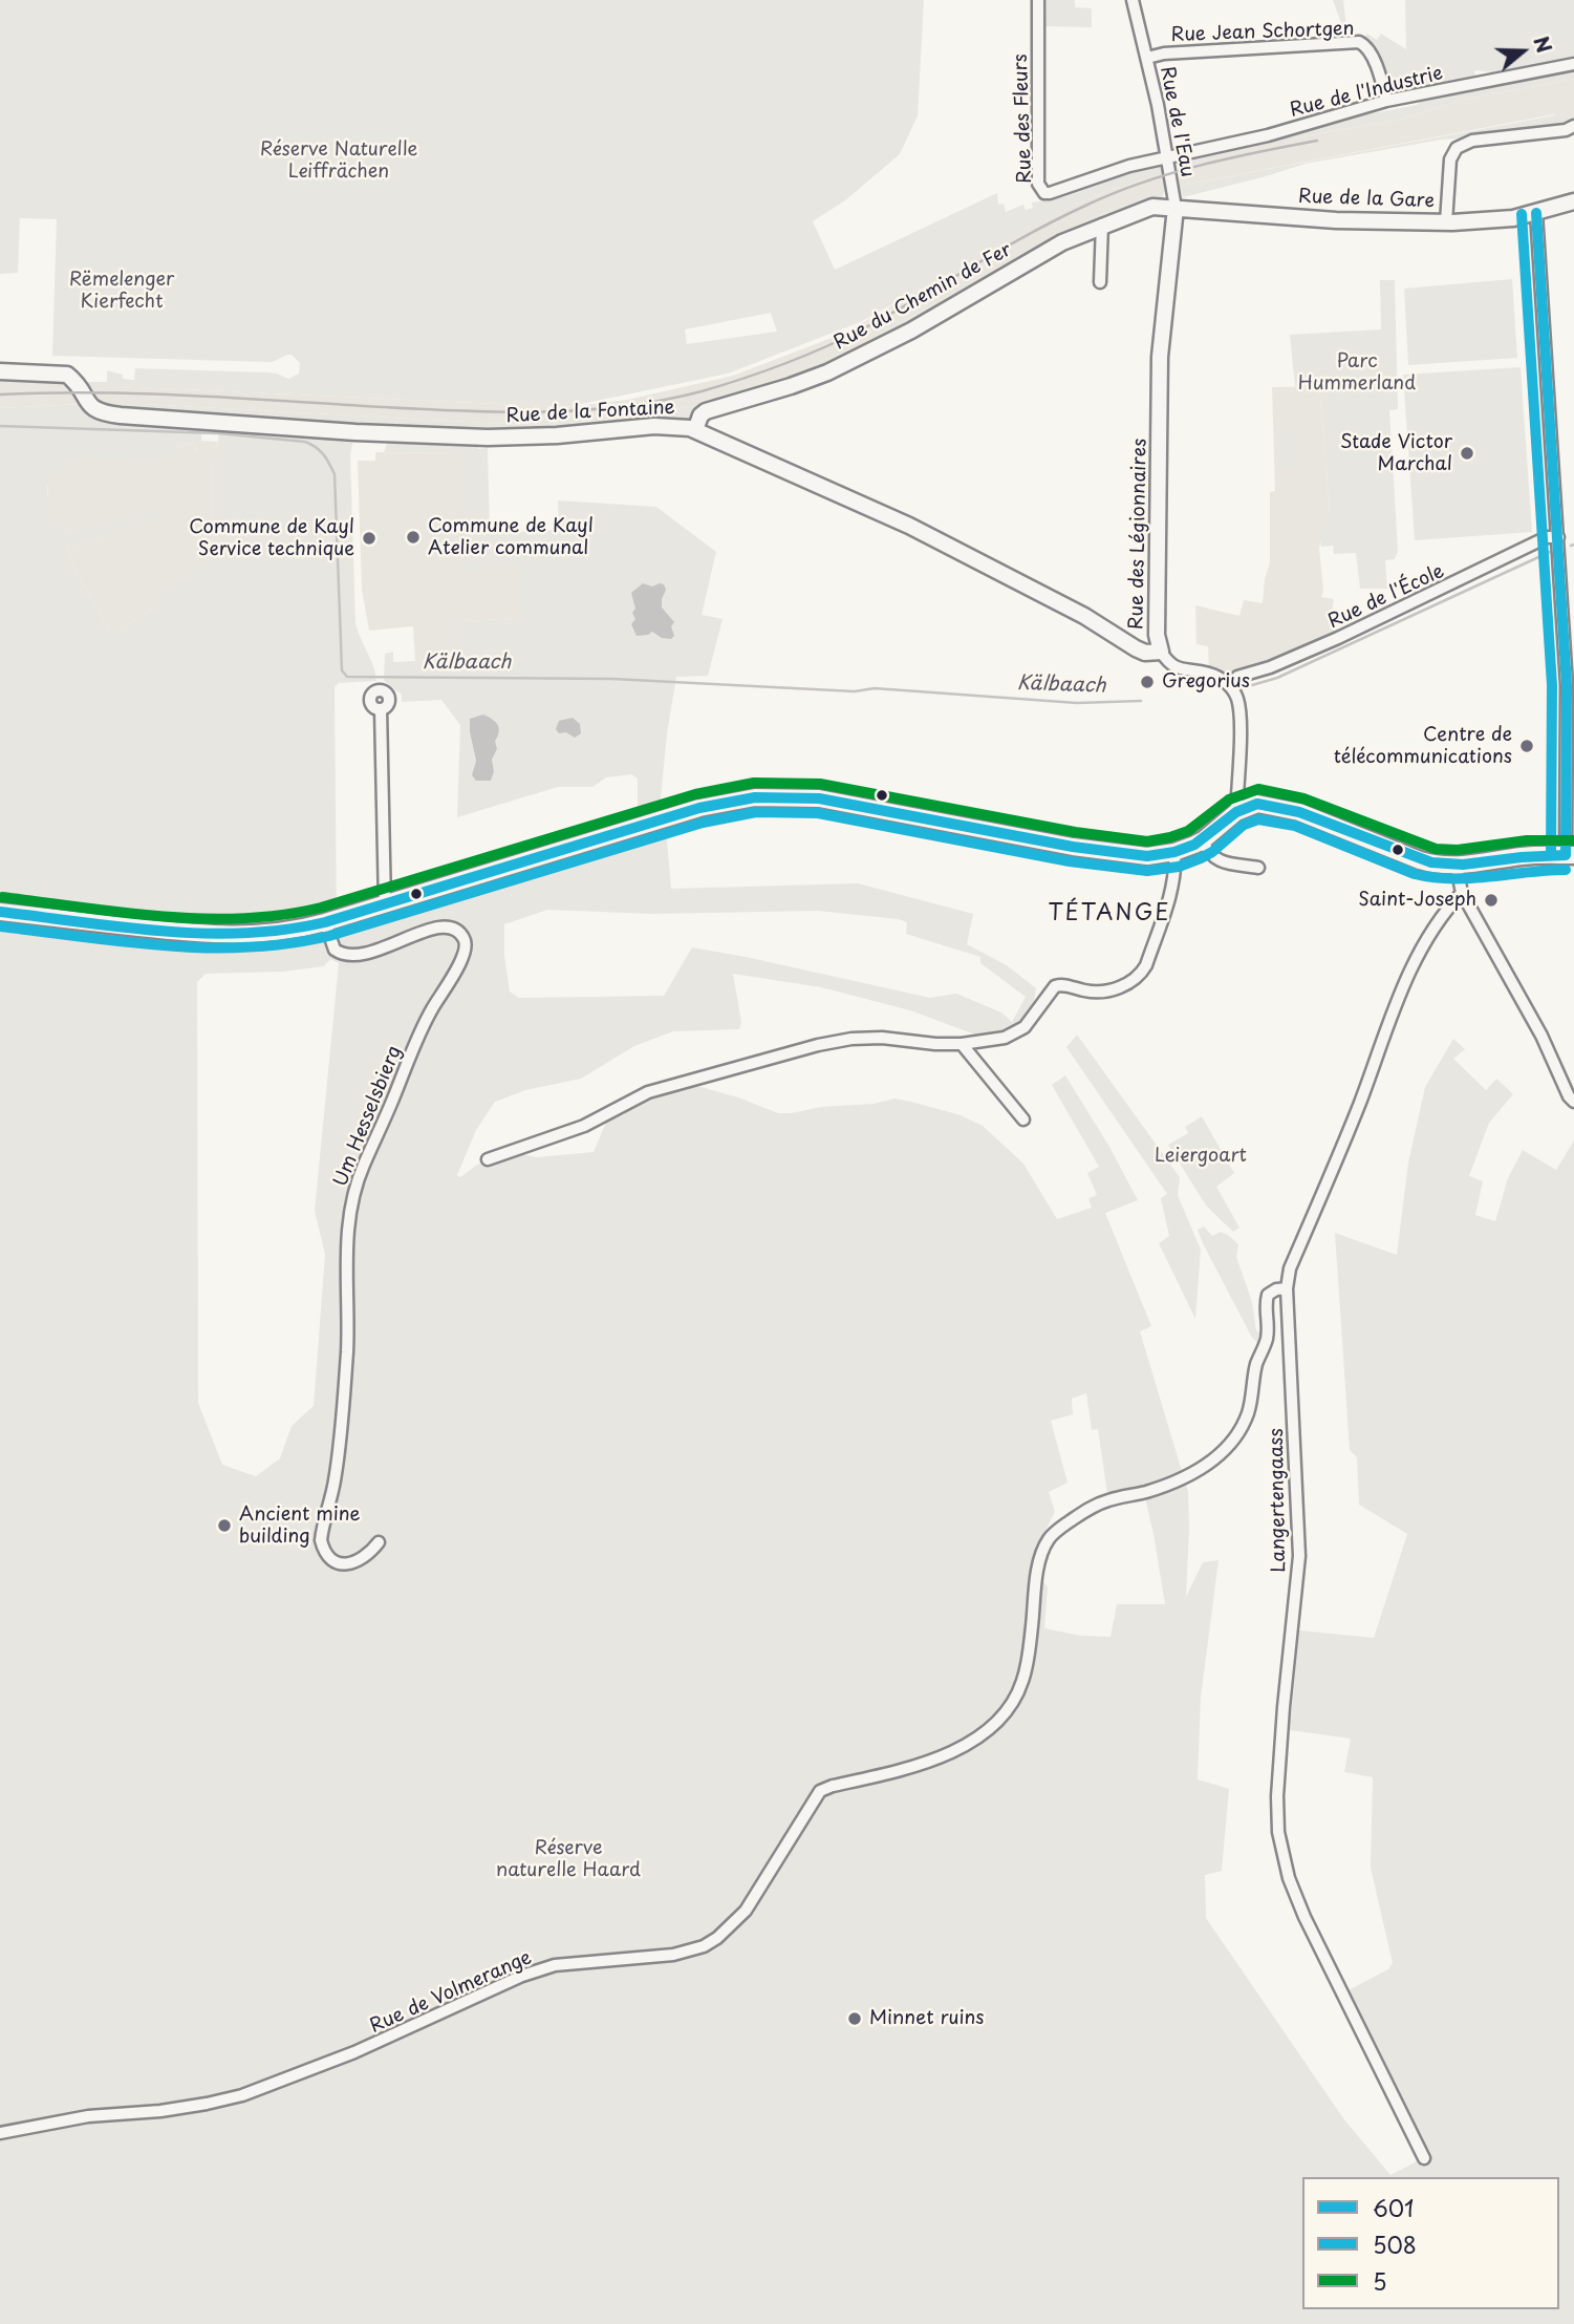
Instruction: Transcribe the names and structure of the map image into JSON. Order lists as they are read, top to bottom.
{
  "streets": {
    "main road": [
      "Rue de la Gare",
      "Rue du Chemin de Fer",
      "Rue de la Fontaine",
      "Rue des Légionnaires"
    ],
    "street": [
      "Rue Jean Schortgen",
      "Rue de l'Industrie",
      "Rue des Fleurs",
      "Rue de l'Eau",
      "Rue de l'École",
      "Um Hesselsbierg",
      "Langertengaass",
      "Rue de Volmerange"
    ]
  },
  "crossings": [
    ["Rue Jean Schortgen", "Rue de l'Industrie"],
    ["Rue Jean Schortgen", "Rue de l'Eau"],
    ["Rue de l'Industrie", "Rue des Fleurs"],
    ["Rue de l'Industrie", "Rue de l'Eau"],
    ["Rue des Fleurs", "Rue de l'Eau"],
    ["Rue de l'Eau", "Rue de la Gare"],
    ["Rue de l'Eau", "Rue du Chemin de Fer"],
    ["Rue de l'Eau", "Rue des Légionnaires"],
    ["Rue de la Gare", "Rue du Chemin de Fer"],
    ["Rue de la Gare", "Rue des Légionnaires"],
    ["Rue du Chemin de Fer", "Rue de la Fontaine"],
    ["Rue du Chemin de Fer", "Rue des Légionnaires"],
    ["Rue de la Fontaine", "Rue des Légionnaires"],
    ["Rue des Légionnaires", "Rue de l'École"],
    ["Langertengaass", "Rue de Volmerange"]
  ],
  "districts": ["TÉTANGE"],
  "water": ["Kälbaach"],
  "parks": [
    "Réserve Naturelle Leiffrächen",
    "Rëmelenger Kierfecht",
    "Parc Hummerland",
    "Leiergoart",
    "Réserve naturelle Haard"
  ],
  "places": [
    "Stade Victor Marchal",
    "Commune de Kayl Atelier communal",
    "Commune de Kayl Service technique",
    "Gregorius",
    "Centre de télécommunications",
    "Saint-Joseph",
    "Ancient mine building",
    "Minnet ruins"
  ],
  "lines": ["transit line 601", "transit line 508", "transit line 5"],
  "legend": ["601", "508", "5"],
  "north": "right"
}
